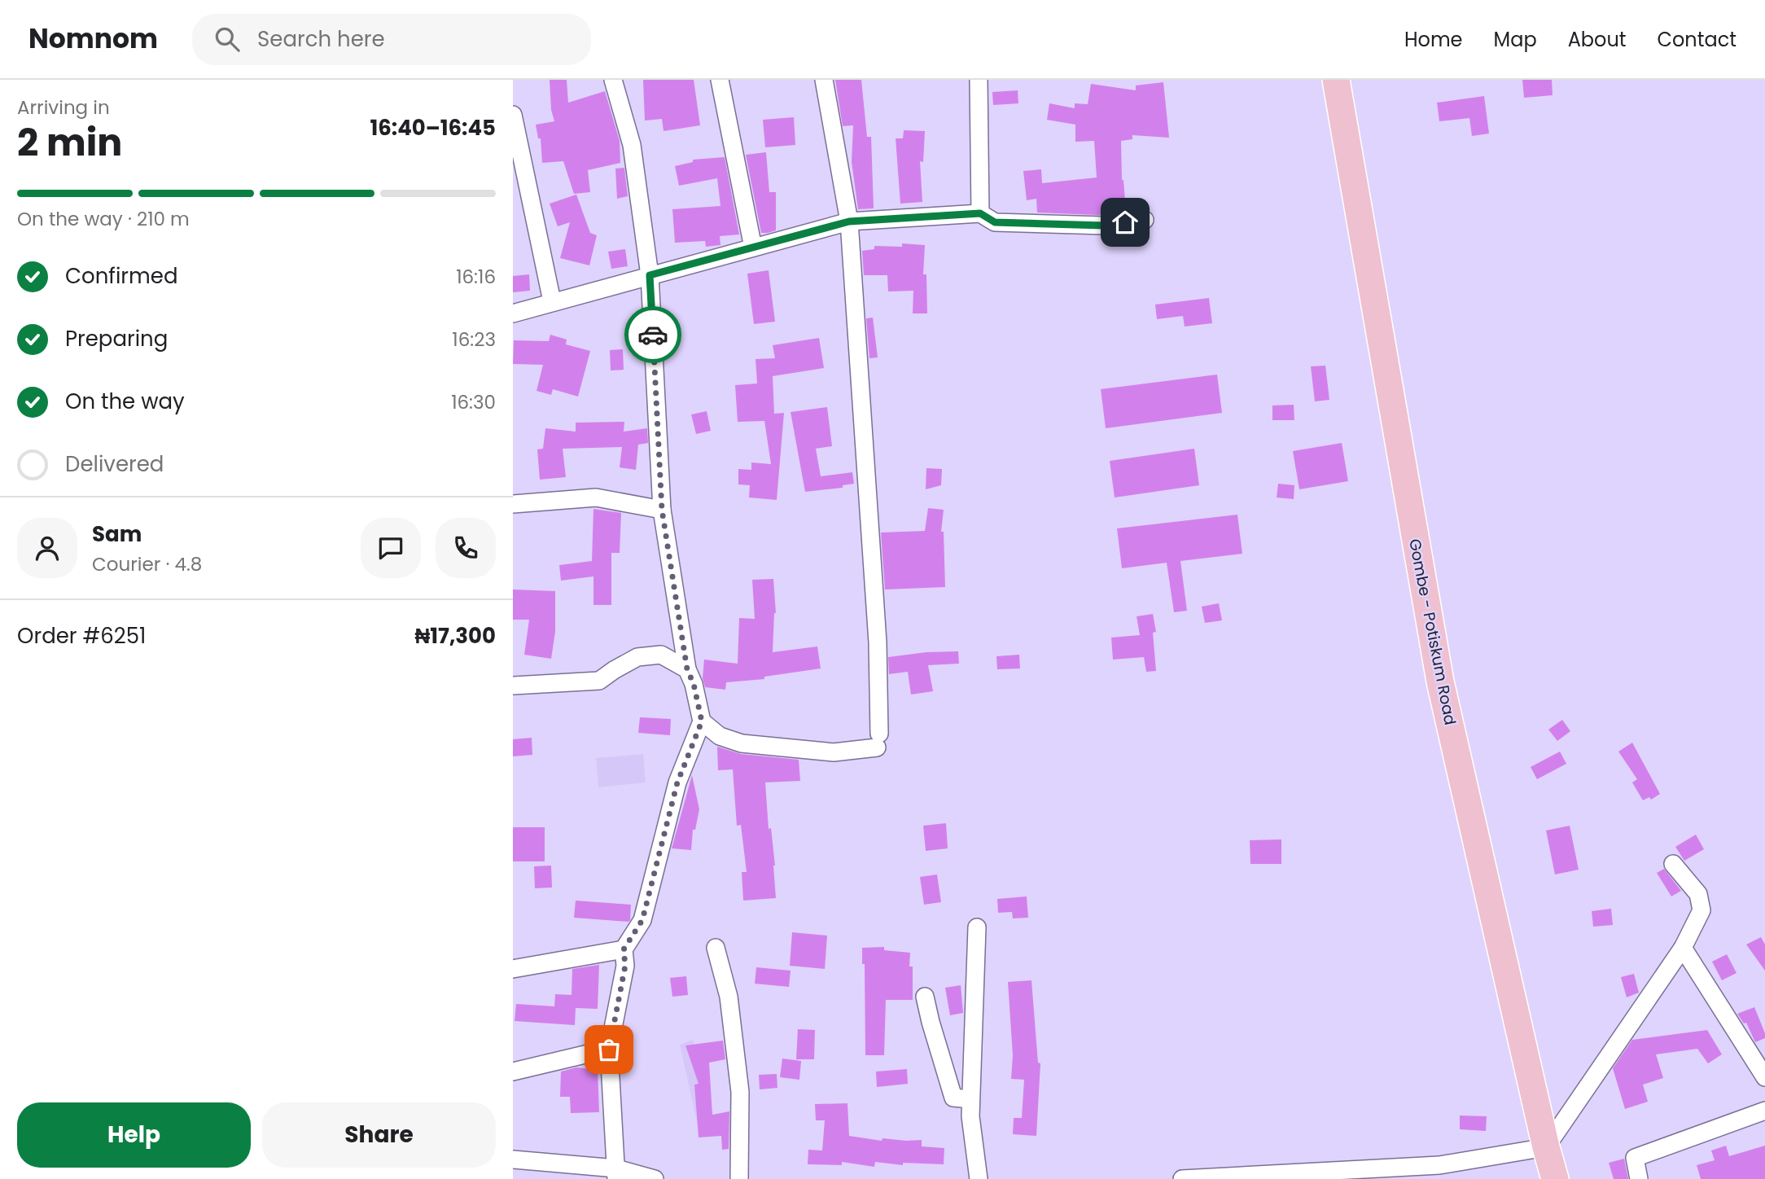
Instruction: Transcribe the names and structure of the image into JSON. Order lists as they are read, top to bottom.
{
  "streets": {
    "main road": ["Gombe - Potiskum Road"]
  },
  "page": {
    "header": "Nomnom",
    "search": "Search here",
    "nav": [
      "Home",
      "Map",
      "About",
      "Contact"
    ],
    "heading": ["2 min", "Arriving in", "16:40–16:45"],
    "panel": [
      "Sam",
      "Courier · 4.8",
      "Order #6251",
      "₦17,300"
    ],
    "bar": "On the way · 210 m",
    "list": [
      ["Confirmed", "16:16"],
      ["Preparing", "16:23"],
      ["On the way", "16:30"],
      "Delivered"
    ],
    "buttons": ["Help", "Share"]
  }
}
